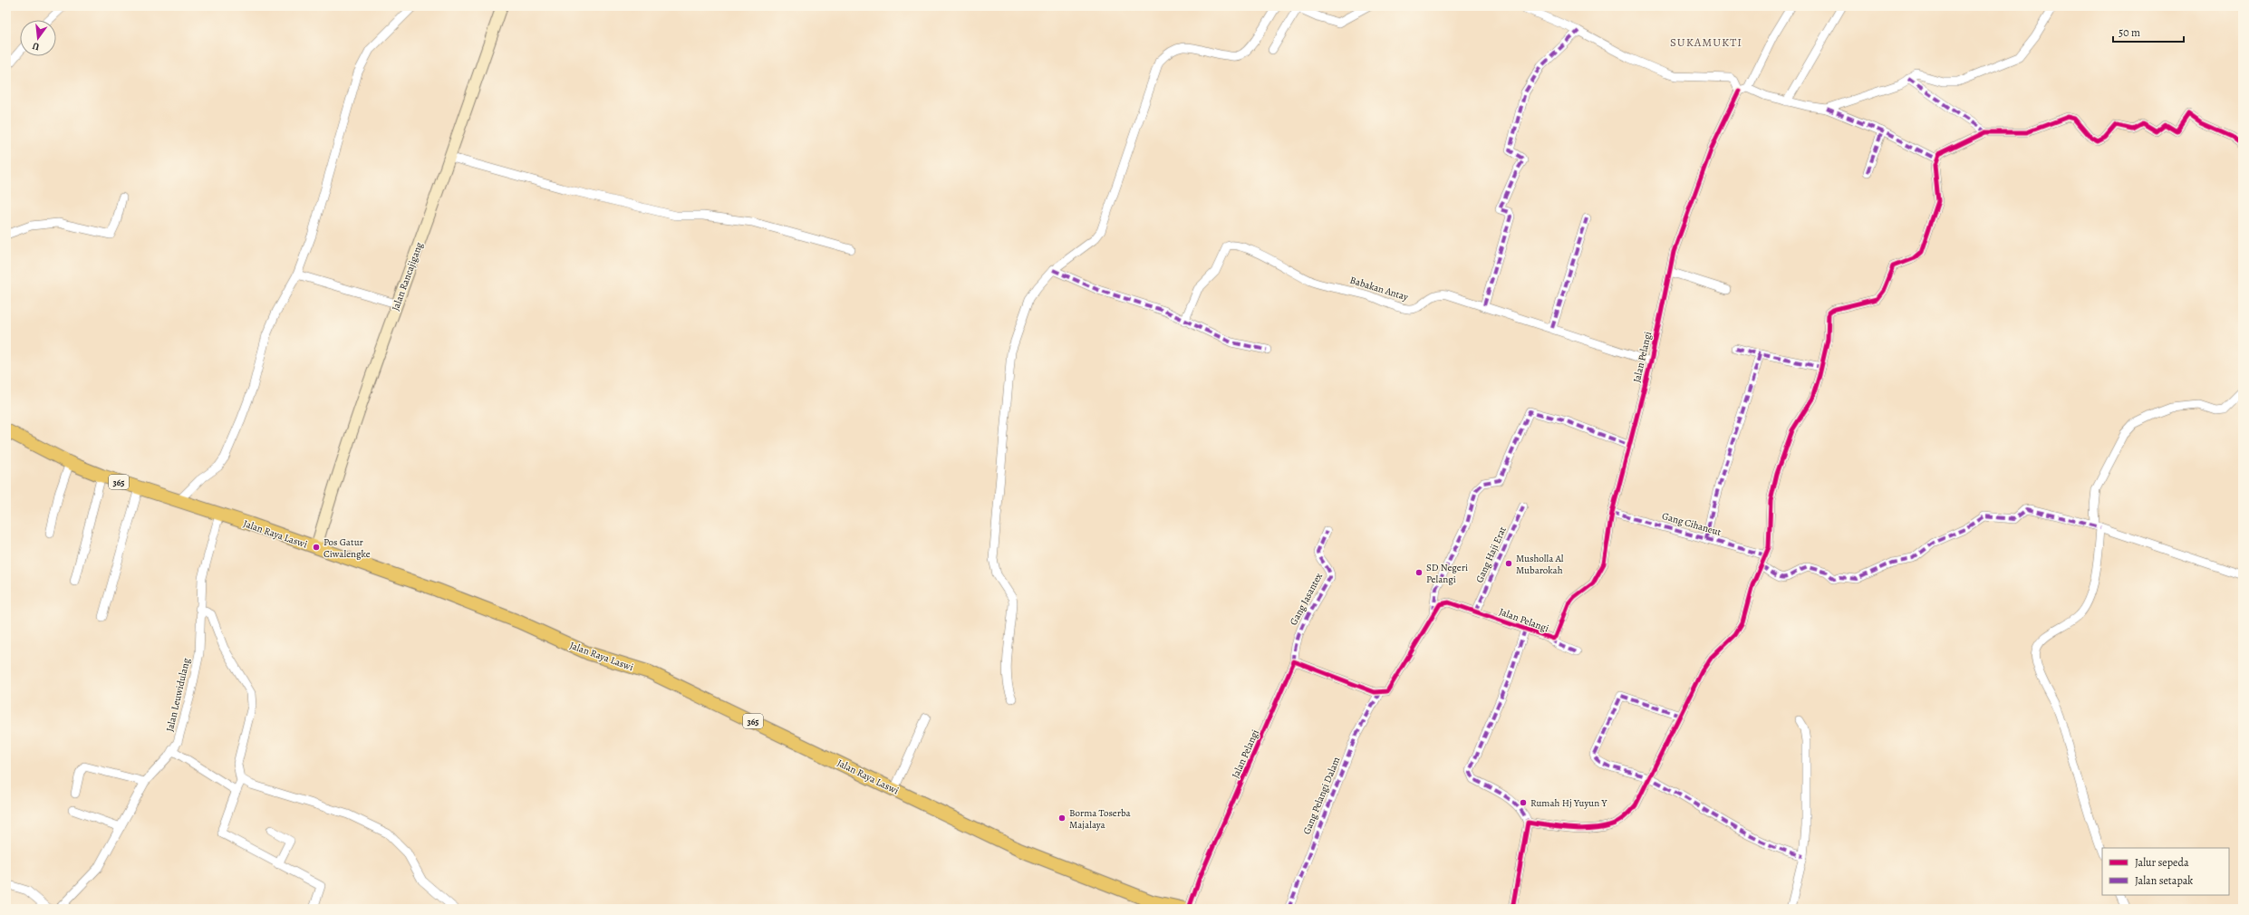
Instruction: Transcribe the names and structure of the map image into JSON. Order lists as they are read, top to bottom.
{
  "streets": {
    "main road": ["Jalan Rancajigang", "365", "Jalan Raya Laswi"],
    "street": [
      "Babakan Antay",
      "Jalan Pelangi",
      "Gang Cihaneut",
      "Gang Haji Erat",
      "Gang Jasantex",
      "Jalan Leuwidulang",
      "Gang Pelangi Dalam"
    ]
  },
  "crossings": [
    ["Jalan Rancajigang", "Jalan Raya Laswi"],
    ["Babakan Antay", "Jalan Pelangi"],
    ["Jalan Pelangi", "Gang Cihaneut"],
    ["Jalan Pelangi", "Gang Haji Erat"],
    ["Jalan Pelangi", "Gang Jasantex"],
    ["Jalan Pelangi", "Gang Pelangi Dalam"],
    ["Jalan Raya Laswi", "Jalan Leuwidulang"]
  ],
  "districts": ["SUKAMUKTI"],
  "places": [
    "Pos Gatur Ciwalengke",
    "Musholla Al Mubarokah",
    "SD Negeri Pelangi",
    "Rumah Hj Yuyun Y",
    "Borma Toserba Majalaya"
  ],
  "legend": ["Jalur sepeda", "Jalan setapak"],
  "scale_bar": "50 m",
  "north": "bottom"
}
